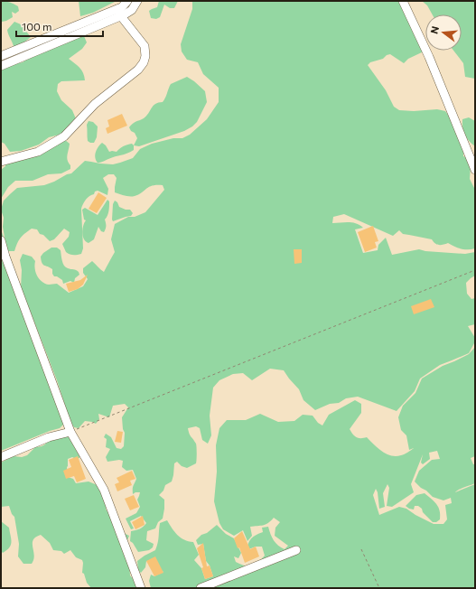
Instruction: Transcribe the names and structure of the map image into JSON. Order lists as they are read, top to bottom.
{
  "scale_bar": "100 m",
  "north": "left"
}
